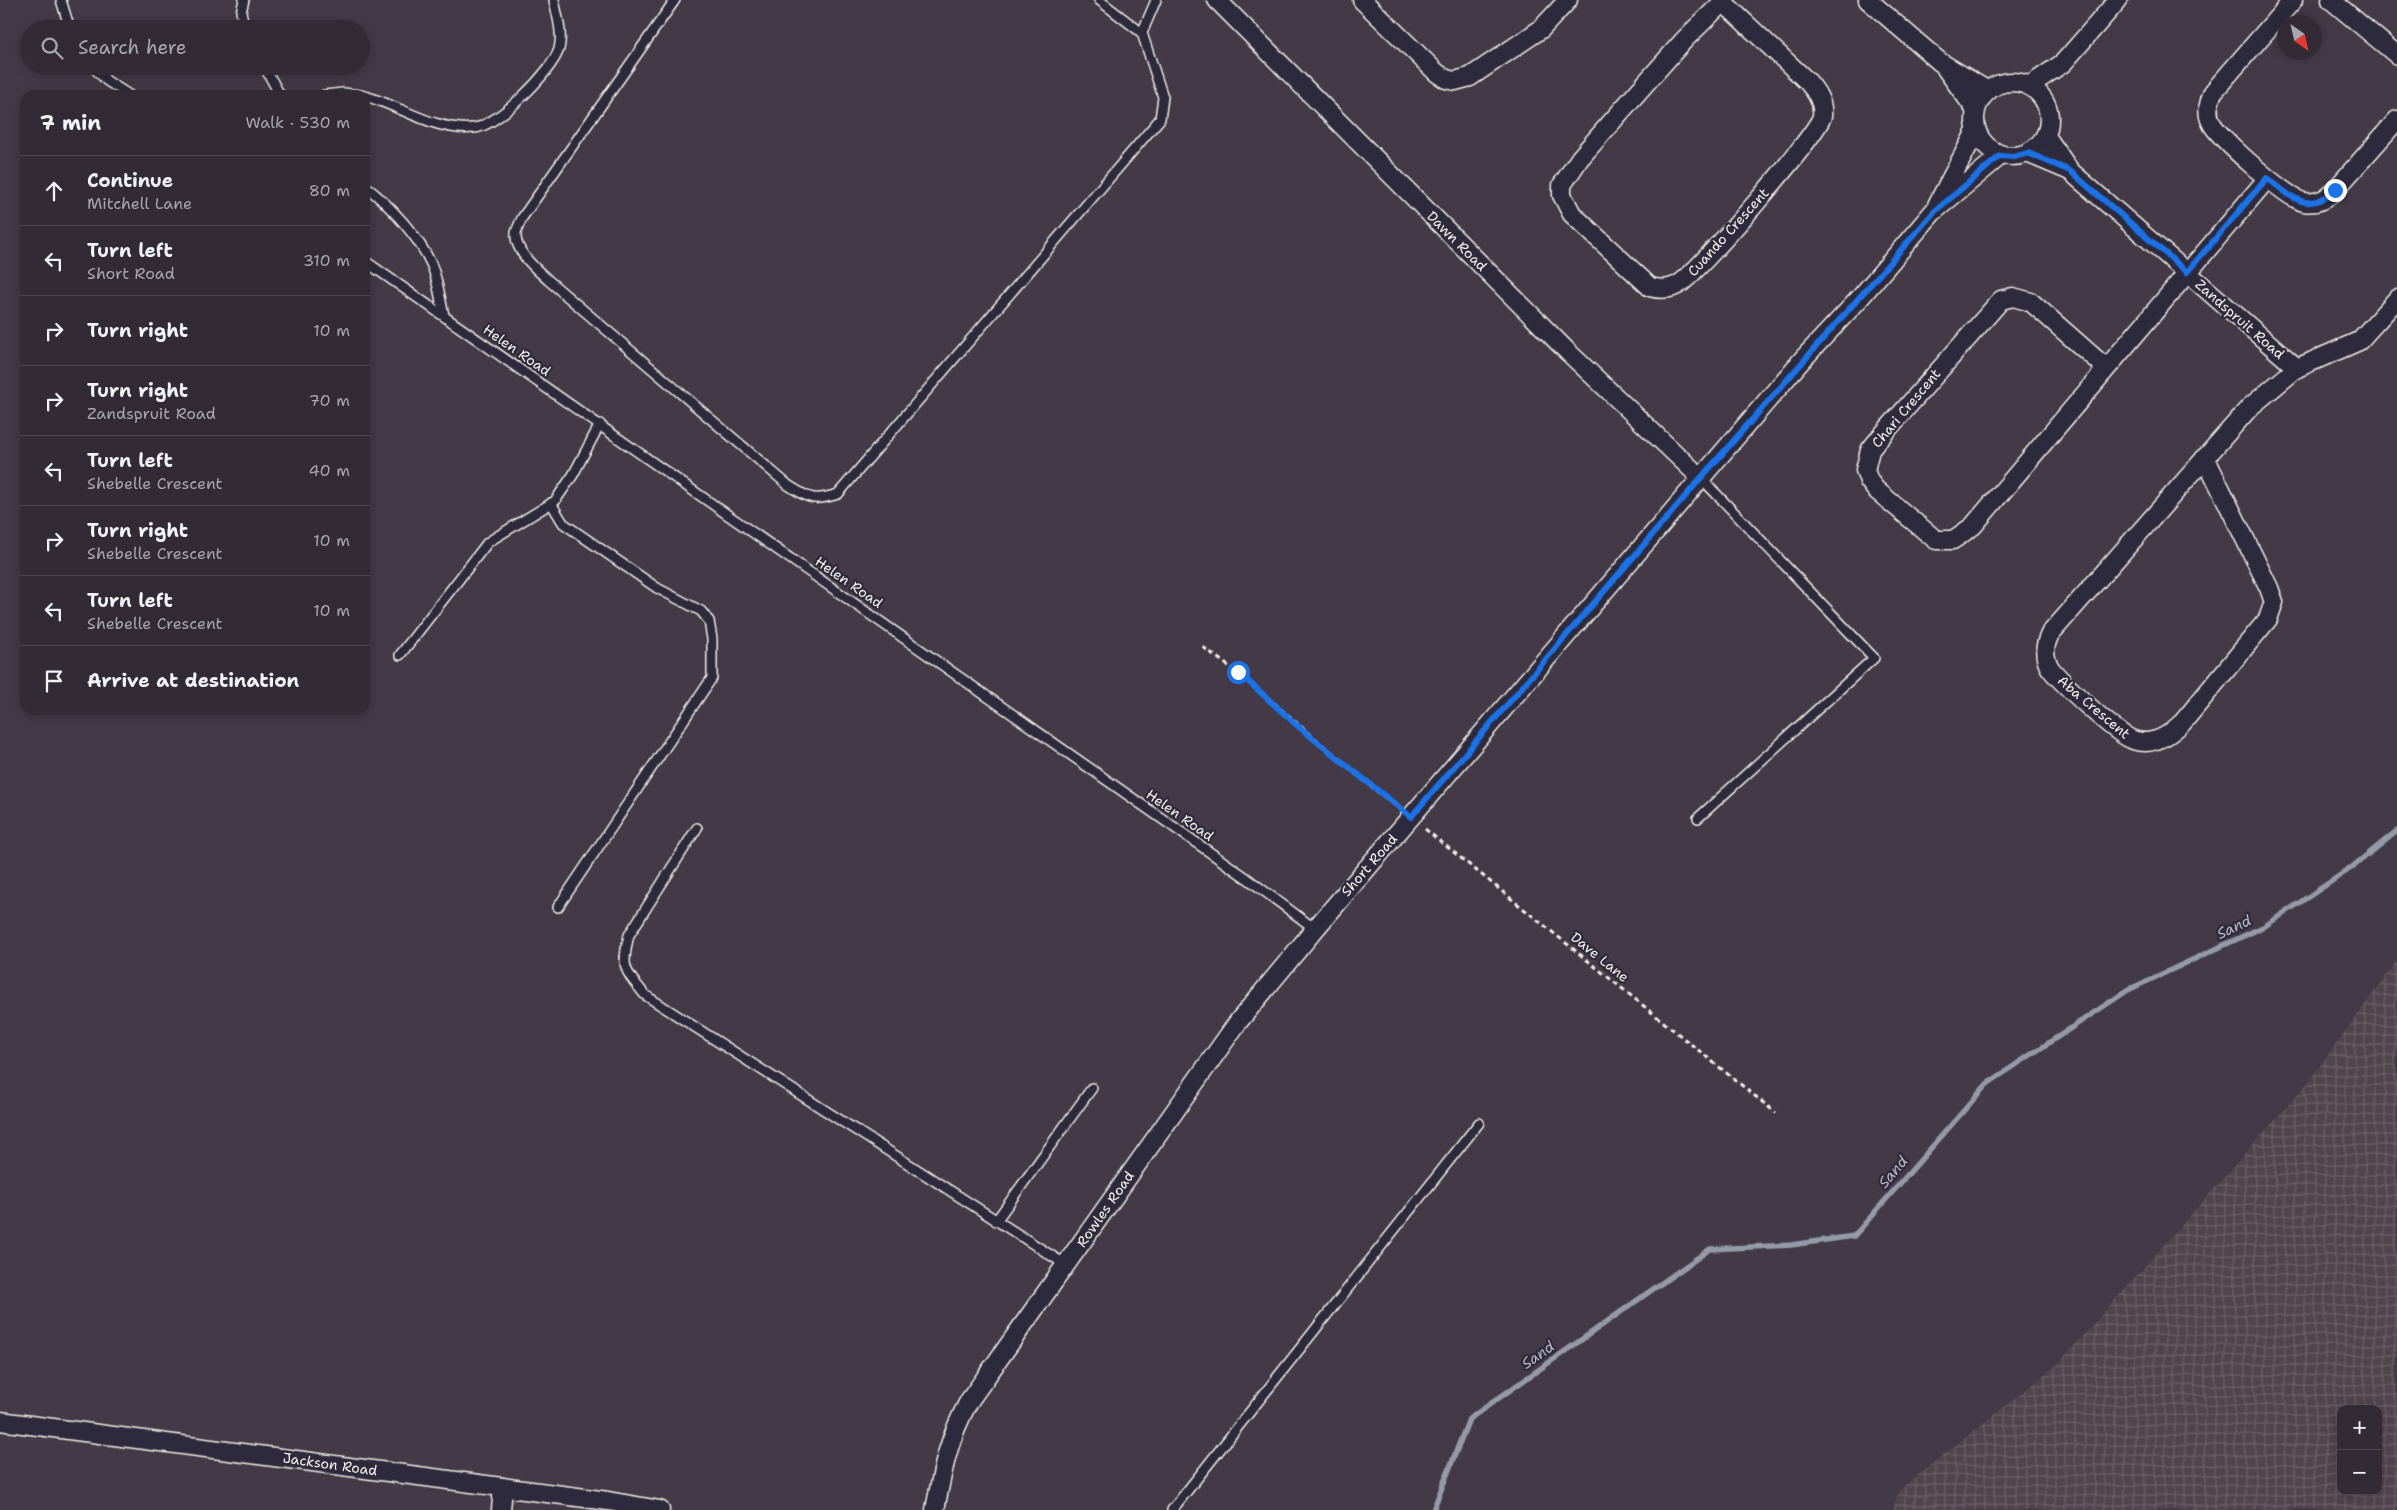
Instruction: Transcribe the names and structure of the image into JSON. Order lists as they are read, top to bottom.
{
  "streets": {
    "street": [
      "Cuando Crescent",
      "Dawn Road",
      "Zandspruit Road",
      "Chari Crescent",
      "Aba Crescent",
      "Short Road",
      "Rowles Road",
      "Jackson Road"
    ],
    "lane": ["Helen Road"],
    "path": ["Dave Lane"]
  },
  "crossings": [
    ["Dawn Road", "Short Road"],
    ["Zandspruit Road", "Chari Crescent"],
    ["Zandspruit Road", "Aba Crescent"],
    ["Zandspruit Road", "Short Road"],
    ["Helen Road", "Short Road"],
    ["Helen Road", "Rowles Road"],
    ["Short Road", "Dave Lane"],
    ["Short Road", "Rowles Road"]
  ],
  "water": ["Sand"],
  "north": "bottom right",
  "page": {
    "search": "Search here",
    "heading": ["7 min", "Walk · 530 m"],
    "list": [
      ["Continue", "Mitchell Lane", "80 m"],
      ["Turn left", "Short Road", "310 m"],
      ["Turn right", "10 m"],
      ["Turn right", "Zandspruit Road", "70 m"],
      ["Turn left", "Shebelle Crescent", "40 m"],
      ["Turn right", "Shebelle Crescent", "10 m"],
      ["Turn left", "Shebelle Crescent", "10 m"],
      "Arrive at destination"
    ],
    "map_buttons": ["+", "−"]
  }
}
